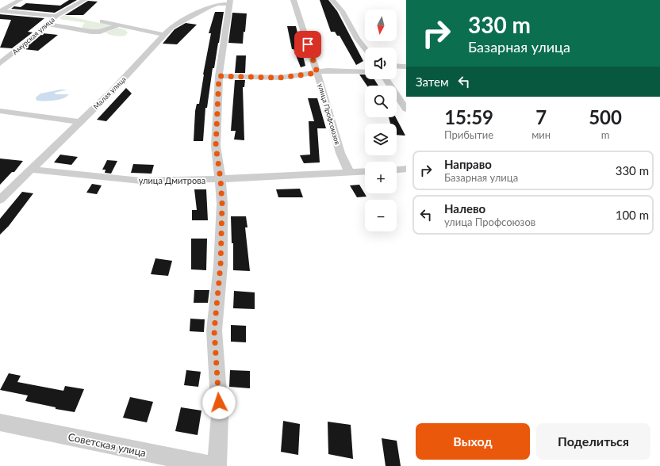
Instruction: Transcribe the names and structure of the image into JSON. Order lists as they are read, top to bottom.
{
  "streets": {
    "street": [
      "Амурская улица",
      "Малая улица",
      "улица Профсоюзов",
      "улица Дмитрова",
      "Советская улица"
    ]
  },
  "crossings": [
    ["Малая улица", "улица Дмитрова"],
    ["улица Профсоюзов", "улица Дмитрова"]
  ],
  "north": "bottom",
  "page": {
    "turn": ["330 m", "Базарная улица"],
    "map_buttons": ["+", "−"],
    "then": "Затем",
    "eta": [
      "15:59",
      "Прибытие",
      "7",
      "мин",
      "500",
      "m"
    ],
    "list": [
      {
        "name": "Направо",
        "note": "Базарная улица",
        "value": "330 m"
      },
      {
        "name": "Налево",
        "note": "улица Профсоюзов",
        "value": "100 m"
      }
    ],
    "buttons": ["Выход", "Поделиться"]
  }
}
